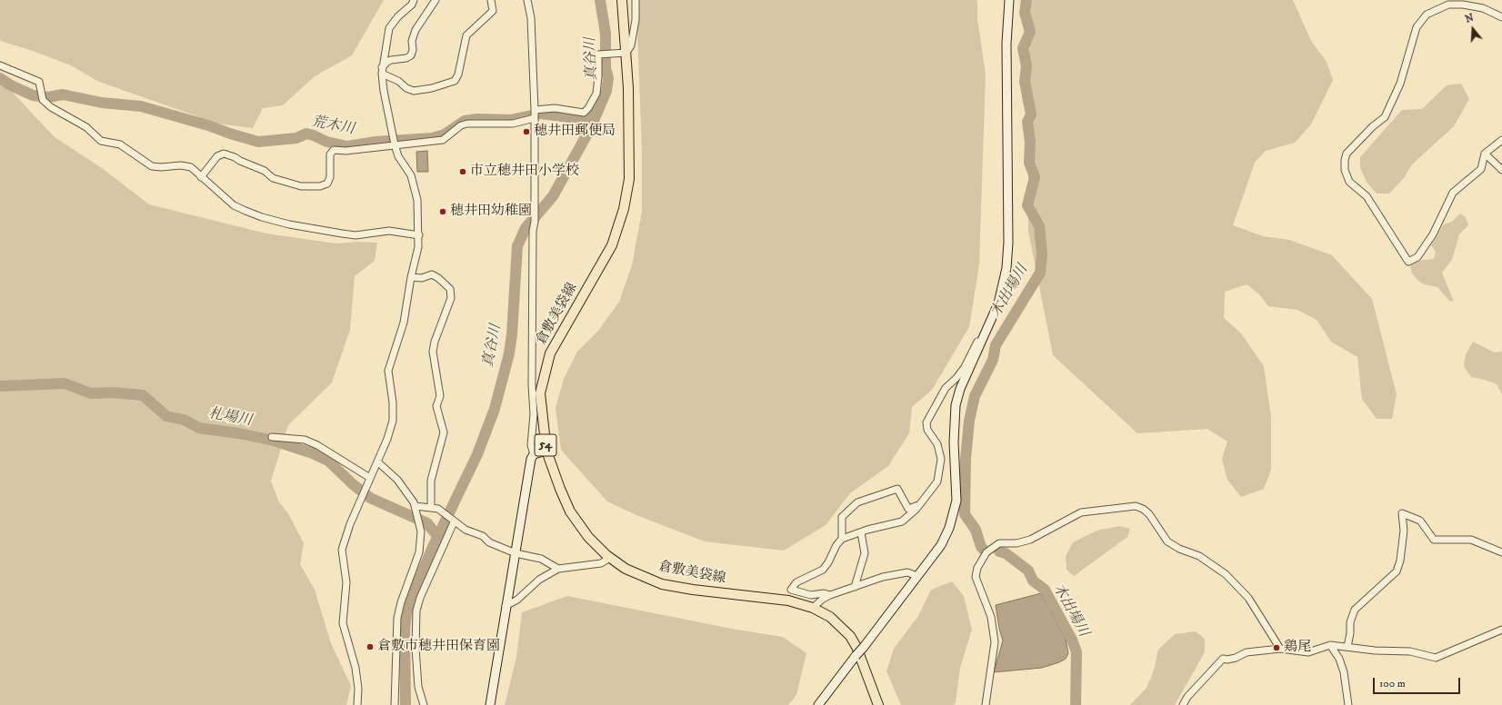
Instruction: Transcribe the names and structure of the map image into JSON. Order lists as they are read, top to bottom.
{
  "streets": {
    "main road": ["倉敷美袋線", "54"]
  },
  "water": [
    "真谷川",
    "荒木川",
    "木出場川",
    "札場川"
  ],
  "places": [
    "穂井田郵便局",
    "市立穂井田小学校",
    "穂井田幼稚園",
    "倉敷市穂井田保育園",
    "鶏尾"
  ],
  "scale_bar": "100 m",
  "north": "top"
}
